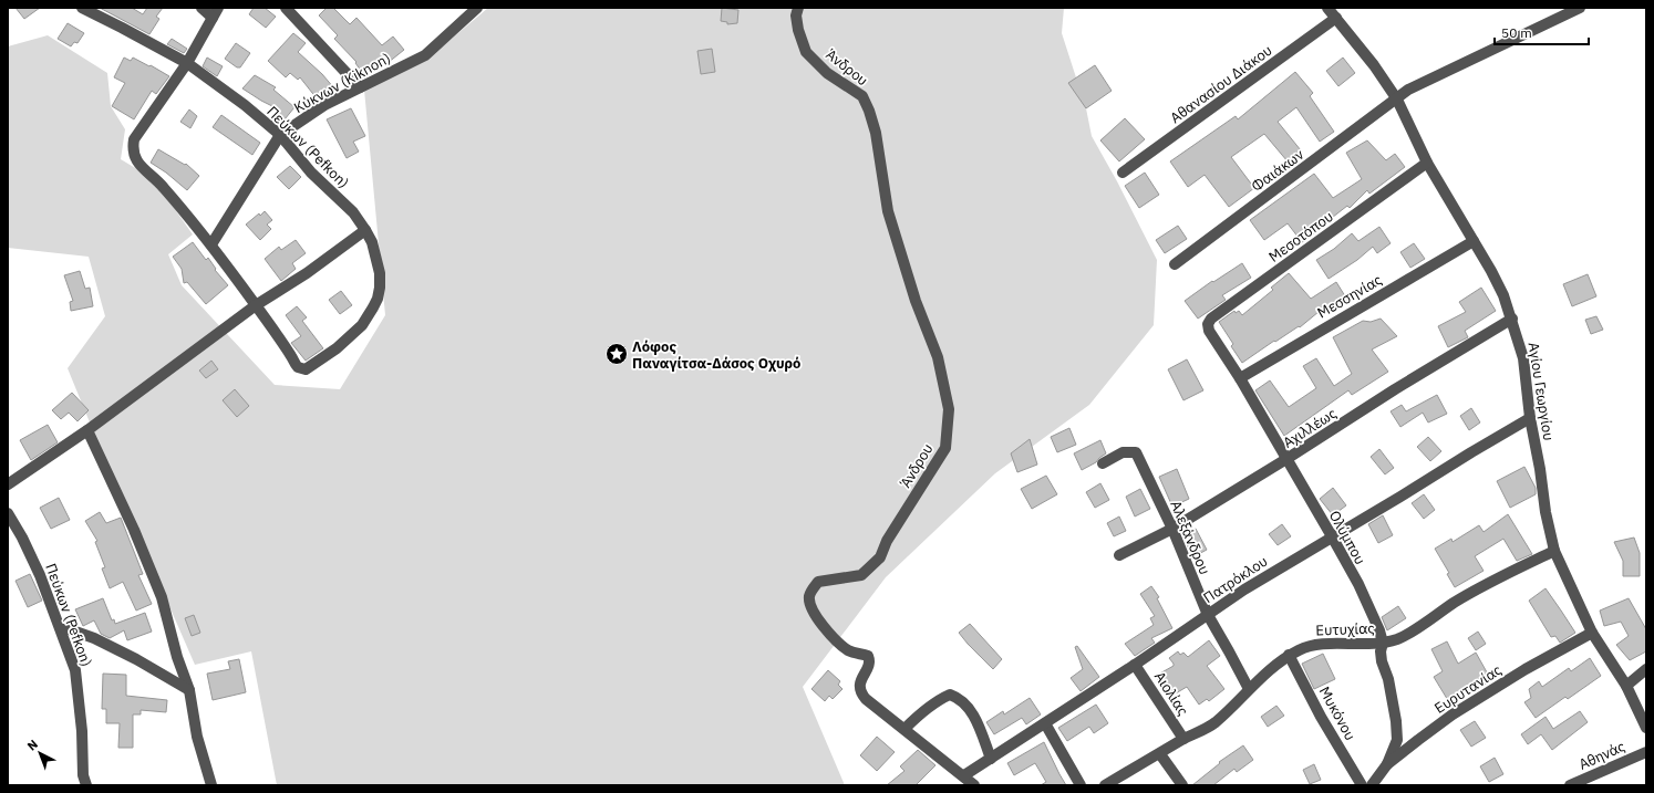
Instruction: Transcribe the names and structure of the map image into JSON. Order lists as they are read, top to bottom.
{
  "streets": {
    "street": [
      "Άνδρου",
      "Κύκνων (Kiknon)",
      "Αθανασίου Διάκου",
      "Πεύκων (Pefkon)",
      "Φαιάκων",
      "Μεσοτόπου",
      "Μεσσηνίας",
      "Αγίου Γεωργίου",
      "Αχιλλέως",
      "Αλεξάνδρου",
      "Ολύμπου",
      "Πατρόκλου",
      "Ευτυχίας",
      "Ευρυτανίας",
      "Αιολίας",
      "Μυκόνου",
      "Αθηνάς"
    ]
  },
  "crossings": [
    ["Άνδρου", "Πατρόκλου"],
    ["Κύκνων (Kiknon)", "Πεύκων (Pefkon)"],
    ["Αθανασίου Διάκου", "Αγίου Γεωργίου"],
    ["Φαιάκων", "Αγίου Γεωργίου"],
    ["Μεσοτόπου", "Αγίου Γεωργίου"],
    ["Μεσοτόπου", "Ολύμπου"],
    ["Μεσσηνίας", "Αγίου Γεωργίου"],
    ["Μεσσηνίας", "Ολύμπου"],
    ["Αγίου Γεωργίου", "Αχιλλέως"],
    ["Αγίου Γεωργίου", "Πατρόκλου"],
    ["Αγίου Γεωργίου", "Ευτυχίας"],
    ["Αγίου Γεωργίου", "Ευρυτανίας"],
    ["Αχιλλέως", "Αλεξάνδρου"],
    ["Αχιλλέως", "Ολύμπου"],
    ["Αλεξάνδρου", "Πατρόκλου"],
    ["Αλεξάνδρου", "Ευτυχίας"],
    ["Ολύμπου", "Πατρόκλου"],
    ["Ολύμπου", "Ευτυχίας"],
    ["Ολύμπου", "Ευρυτανίας"],
    ["Πατρόκλου", "Αιολίας"],
    ["Ευτυχίας", "Αιολίας"],
    ["Ευτυχίας", "Μυκόνου"]
  ],
  "places": {
    "place": ["Λόφος Παναγίτσα-Δάσος Οχυρό"]
  },
  "scale_bar": "50 m",
  "north": "top left"
}
